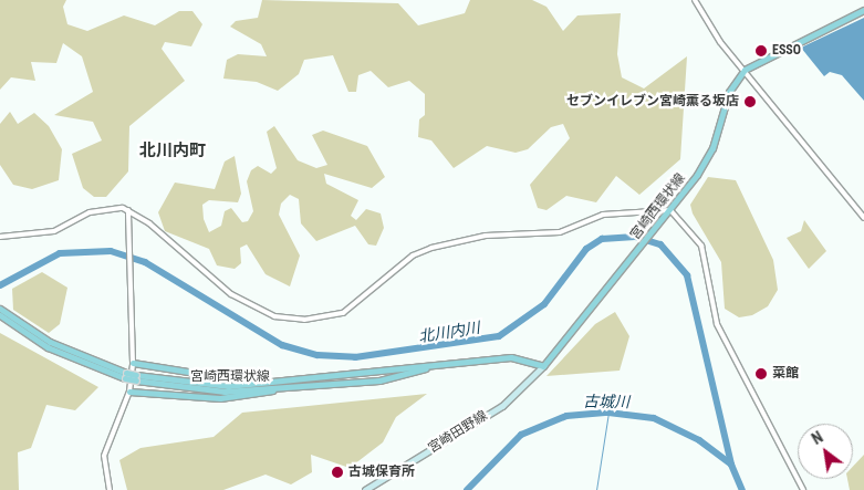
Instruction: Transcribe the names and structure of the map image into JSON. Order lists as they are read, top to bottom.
{
  "streets": {
    "main road": ["宮崎西環状線", "宮崎田野線"]
  },
  "crossings": [
    ["宮崎西環状線", "宮崎田野線"]
  ],
  "districts": ["北川内町"],
  "water": ["北川内川", "古城川"],
  "places": [
    "ESSO",
    "セブンイレブン宮崎薫る坂店",
    "菜館",
    "古城保育所"
  ],
  "north": "top left"
}
